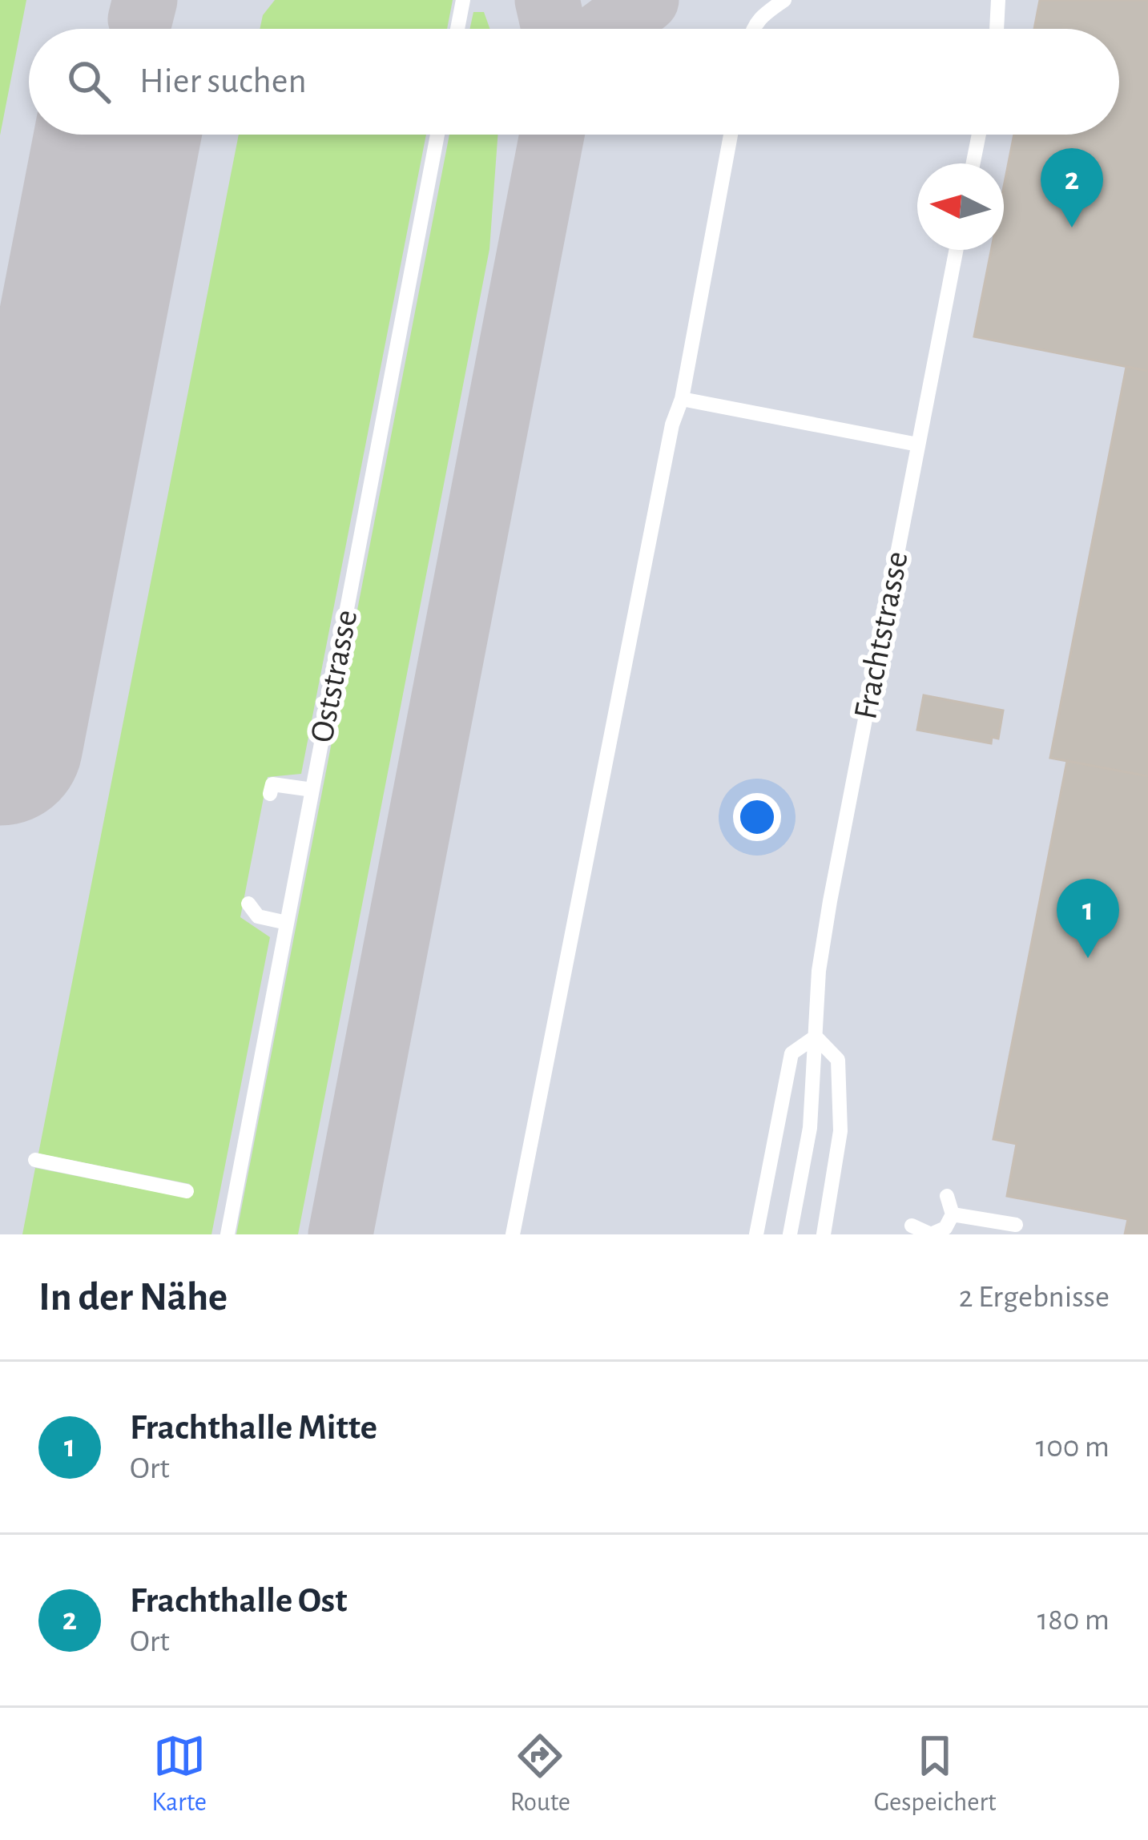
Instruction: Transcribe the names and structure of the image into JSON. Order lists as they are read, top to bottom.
{
  "streets": {
    "lane": ["Frachtstrasse", "Oststrasse"]
  },
  "north": "left",
  "page": {
    "search": "Hier suchen",
    "pins": ["2", "1"],
    "heading": ["In der Nähe", "2 Ergebnisse"],
    "list": [
      {
        "mark": "1",
        "name": "Frachthalle Mitte",
        "note": "Ort",
        "value": "100 m"
      },
      {
        "mark": "2",
        "name": "Frachthalle Ost",
        "note": "Ort",
        "value": "180 m"
      }
    ],
    "nav": ["Karte", "Route", "Gespeichert"]
  }
}
